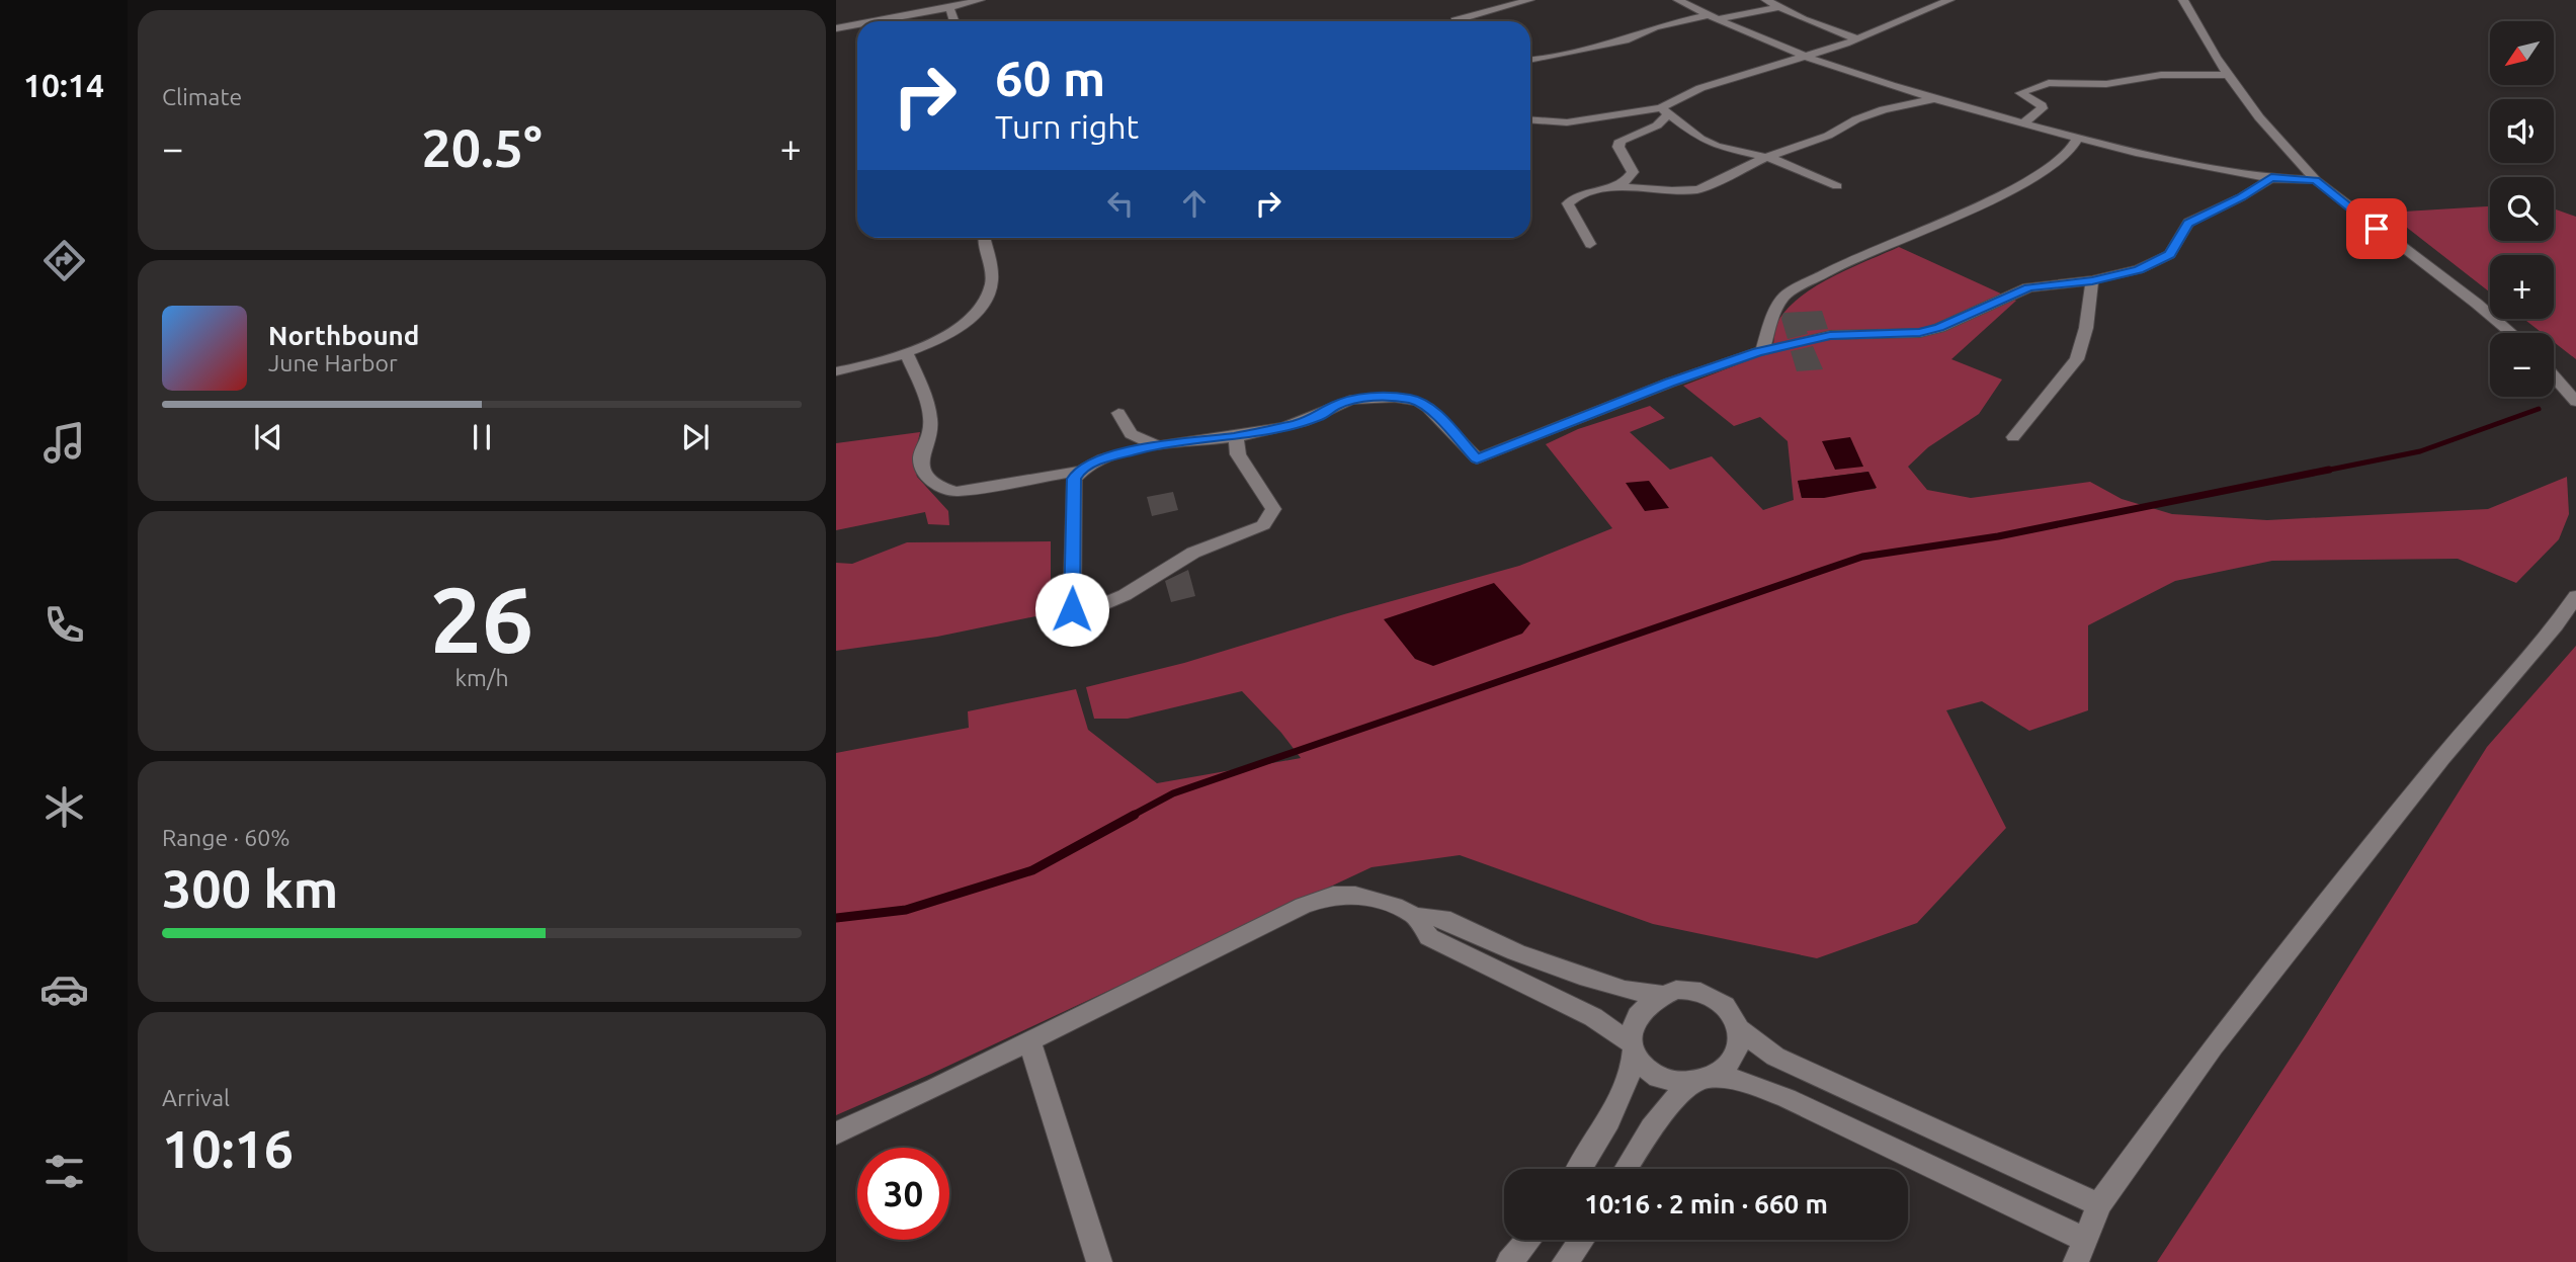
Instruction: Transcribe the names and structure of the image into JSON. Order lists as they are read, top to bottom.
{
  "north": "bottom left",
  "page": {
    "tabs": "10:14",
    "tile": [
      "Climate",
      ["26", "km/h"],
      ["Range · 60%", "300 km"],
      ["Arrival", "10:16"]
    ],
    "map_buttons": ["+", "−"],
    "turn": ["60 m", "Turn right"],
    "heat": ["−", "20.5°", "+"],
    "song": ["Northbound", "June Harbor"],
    "limit": "30",
    "trip": "10:16 · 2 min · 660 m"
  }
}
